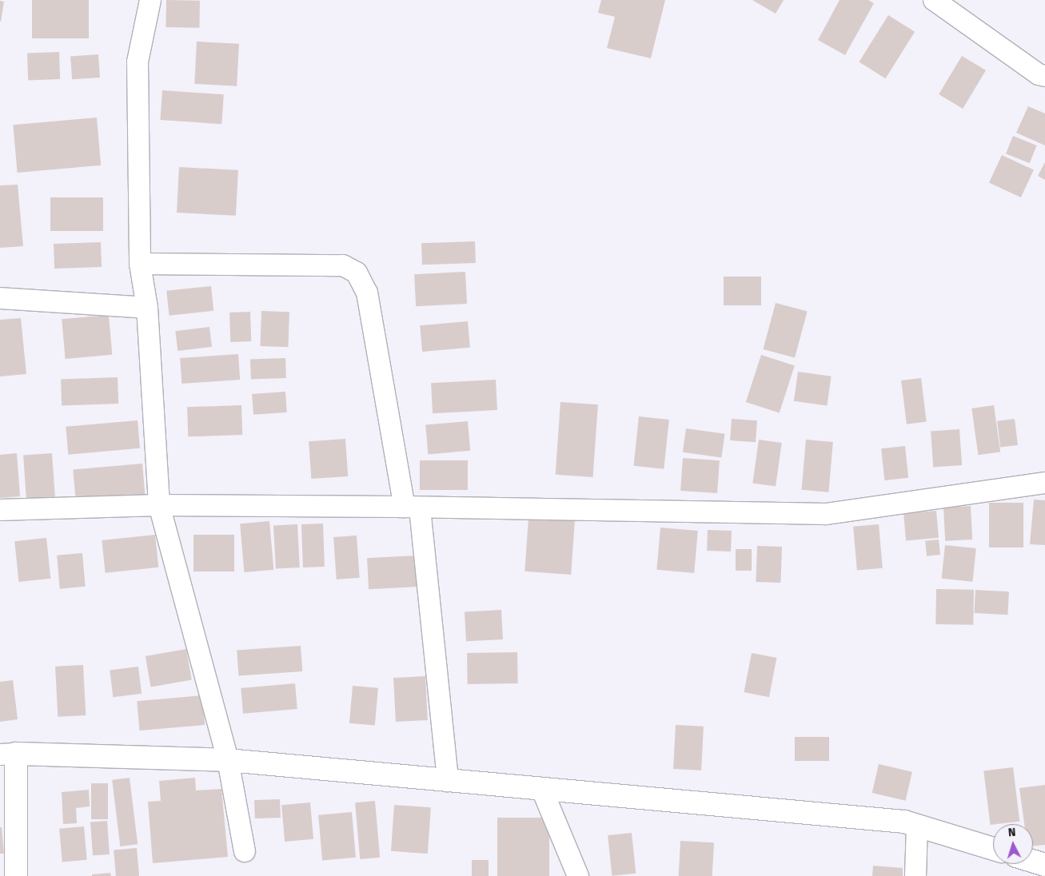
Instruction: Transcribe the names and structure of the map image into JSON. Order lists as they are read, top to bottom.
{
  "north": "top"
}
